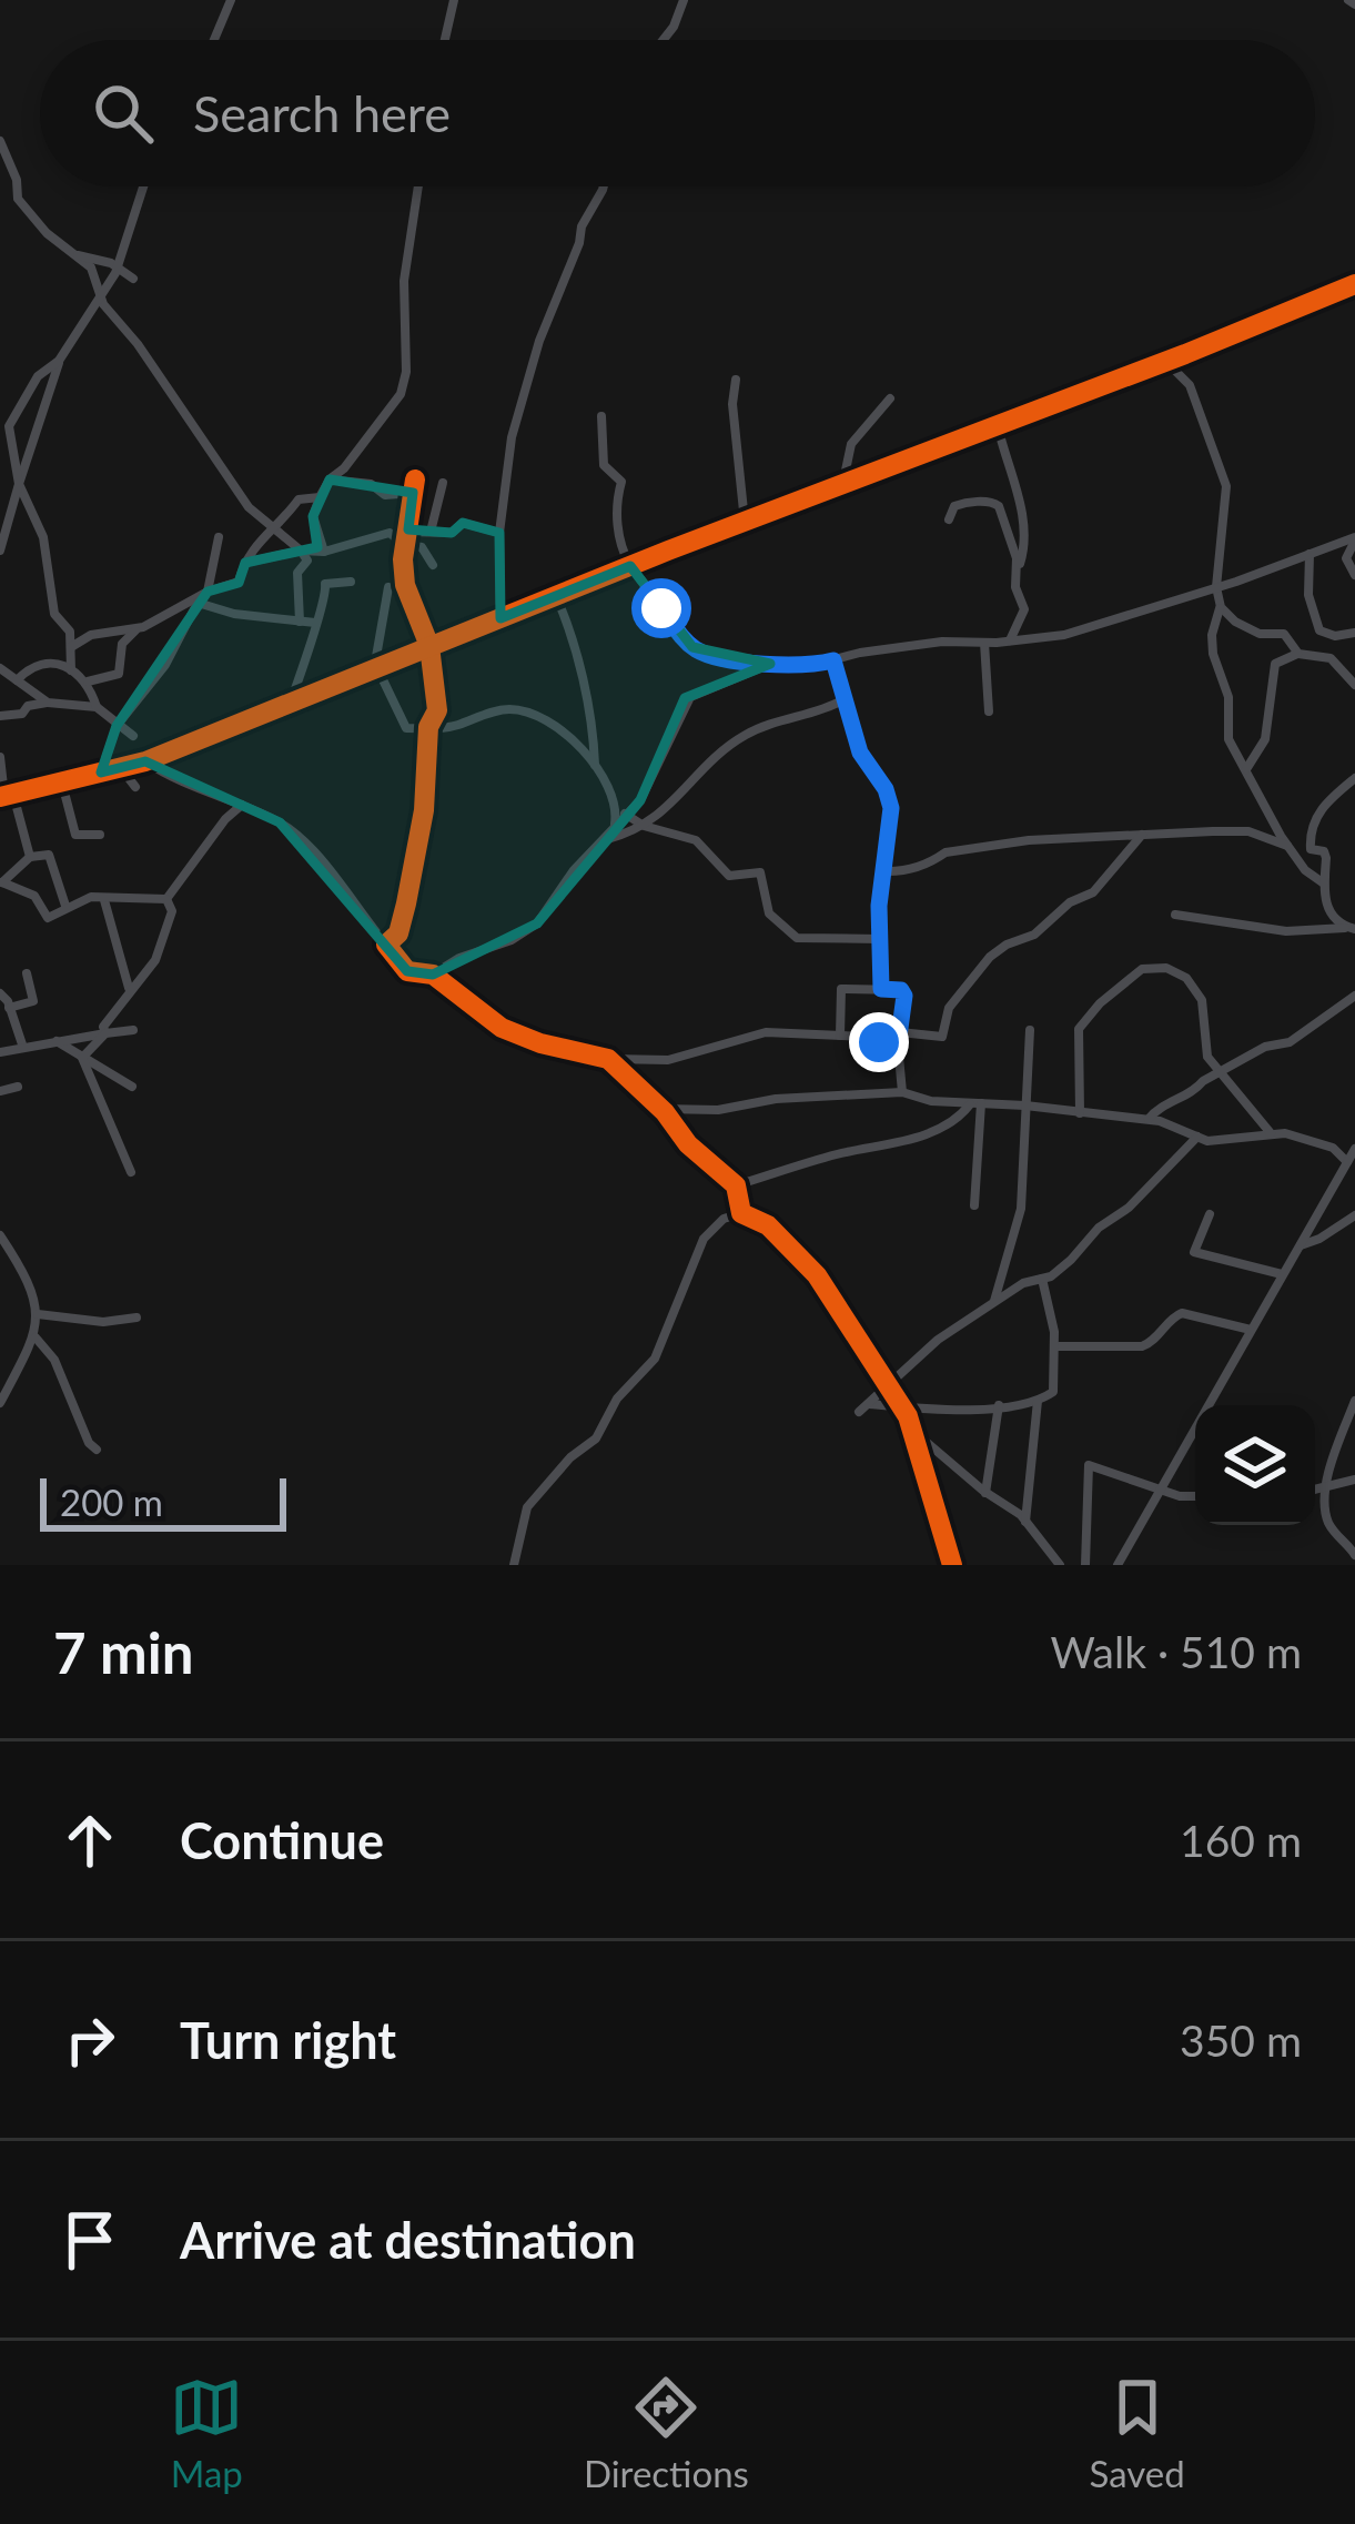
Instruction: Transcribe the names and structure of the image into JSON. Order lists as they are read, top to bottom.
{
  "scale_bar": "200 m",
  "page": {
    "search": "Search here",
    "scale": "200 m",
    "heading": ["7 min", "Walk · 510 m"],
    "list": [
      ["Continue", "160 m"],
      ["Turn right", "350 m"],
      "Arrive at destination"
    ],
    "nav": ["Map", "Directions", "Saved"]
  }
}
